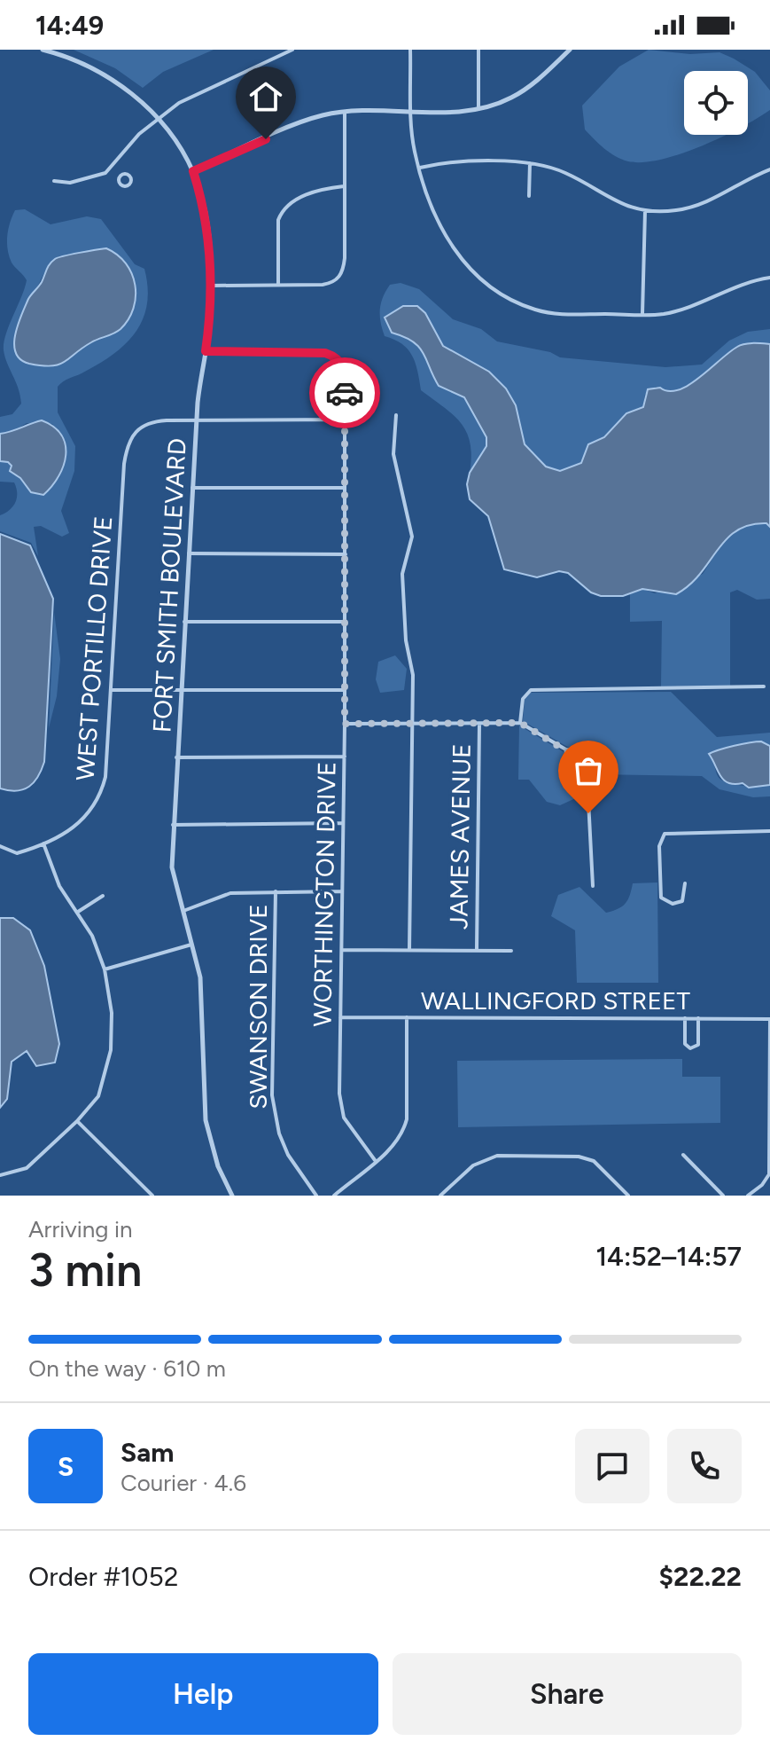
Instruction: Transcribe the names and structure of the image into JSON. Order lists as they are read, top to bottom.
{
  "streets": {
    "street": [
      "FORT SMITH BOULEVARD",
      "WEST PORTILLO DRIVE",
      "JAMES AVENUE",
      "WORTHINGTON DRIVE",
      "WALLINGFORD STREET",
      "SWANSON DRIVE"
    ]
  },
  "crossings": [
    ["FORT SMITH BOULEVARD", "WEST PORTILLO DRIVE"],
    ["FORT SMITH BOULEVARD", "WORTHINGTON DRIVE"],
    ["WORTHINGTON DRIVE", "WALLINGFORD STREET"]
  ],
  "page": {
    "status": "14:49",
    "heading": ["3 min", "Arriving in", "14:52–14:57"],
    "panel": [
      "Sam",
      "Courier · 4.6",
      "Order #1052",
      "$22.22"
    ],
    "bar": "On the way · 610 m",
    "round": "S",
    "buttons": ["Help", "Share"]
  }
}
